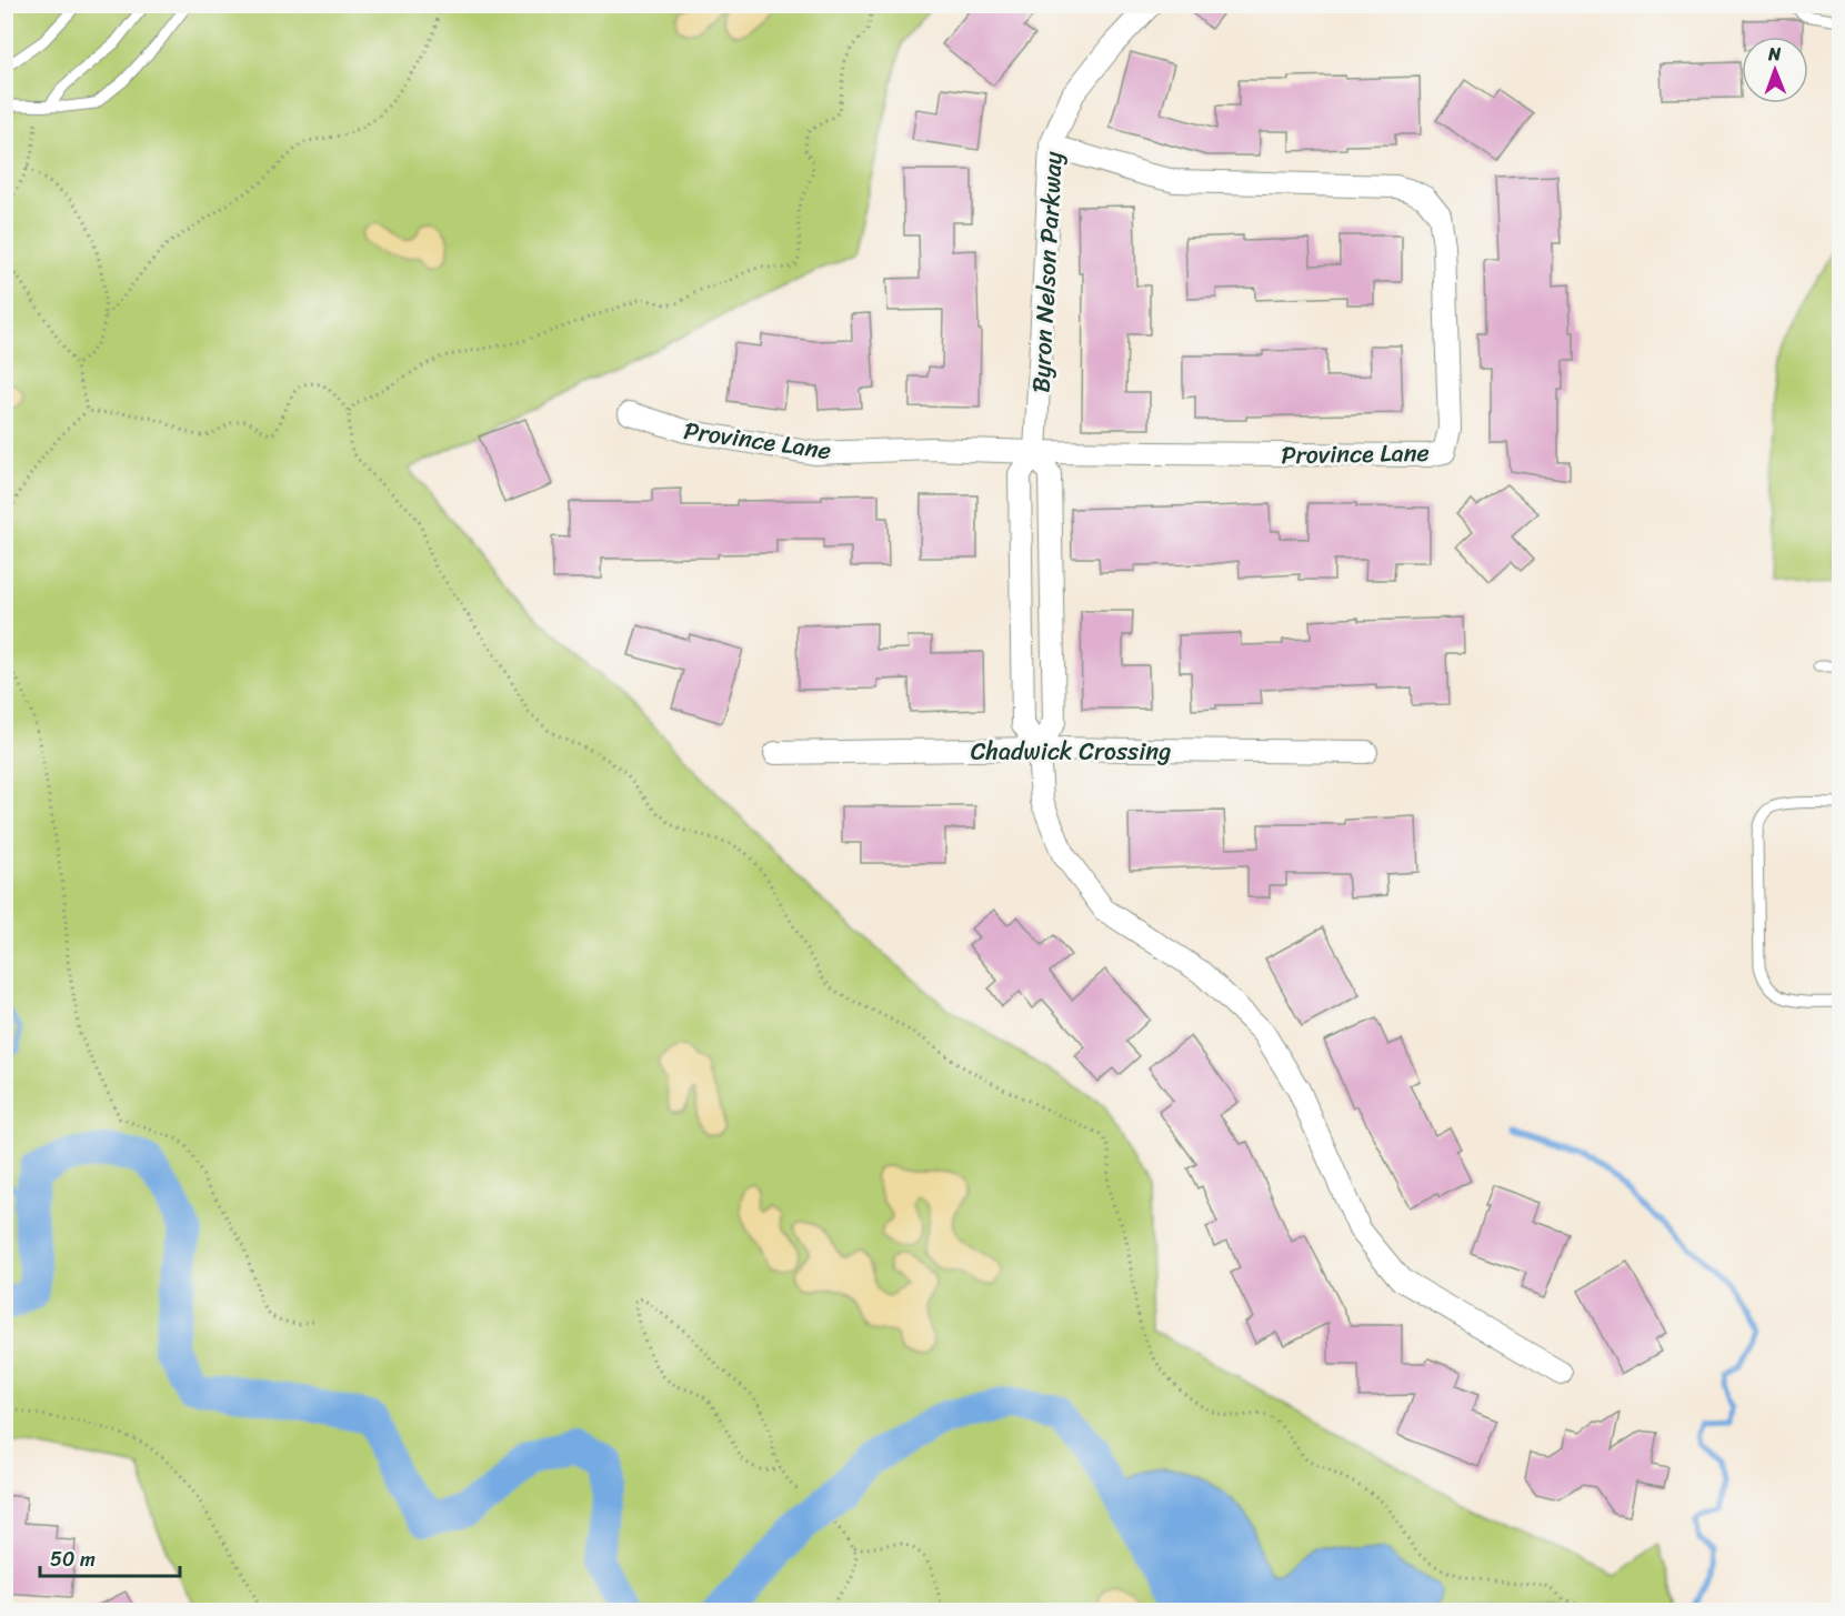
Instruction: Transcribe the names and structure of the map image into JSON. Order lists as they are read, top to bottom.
{
  "streets": {
    "street": ["Byron Nelson Parkway", "Province Lane", "Chadwick Crossing"]
  },
  "crossings": [
    ["Byron Nelson Parkway", "Province Lane"],
    ["Byron Nelson Parkway", "Chadwick Crossing"]
  ],
  "scale_bar": "50 m",
  "north": "top"
}
